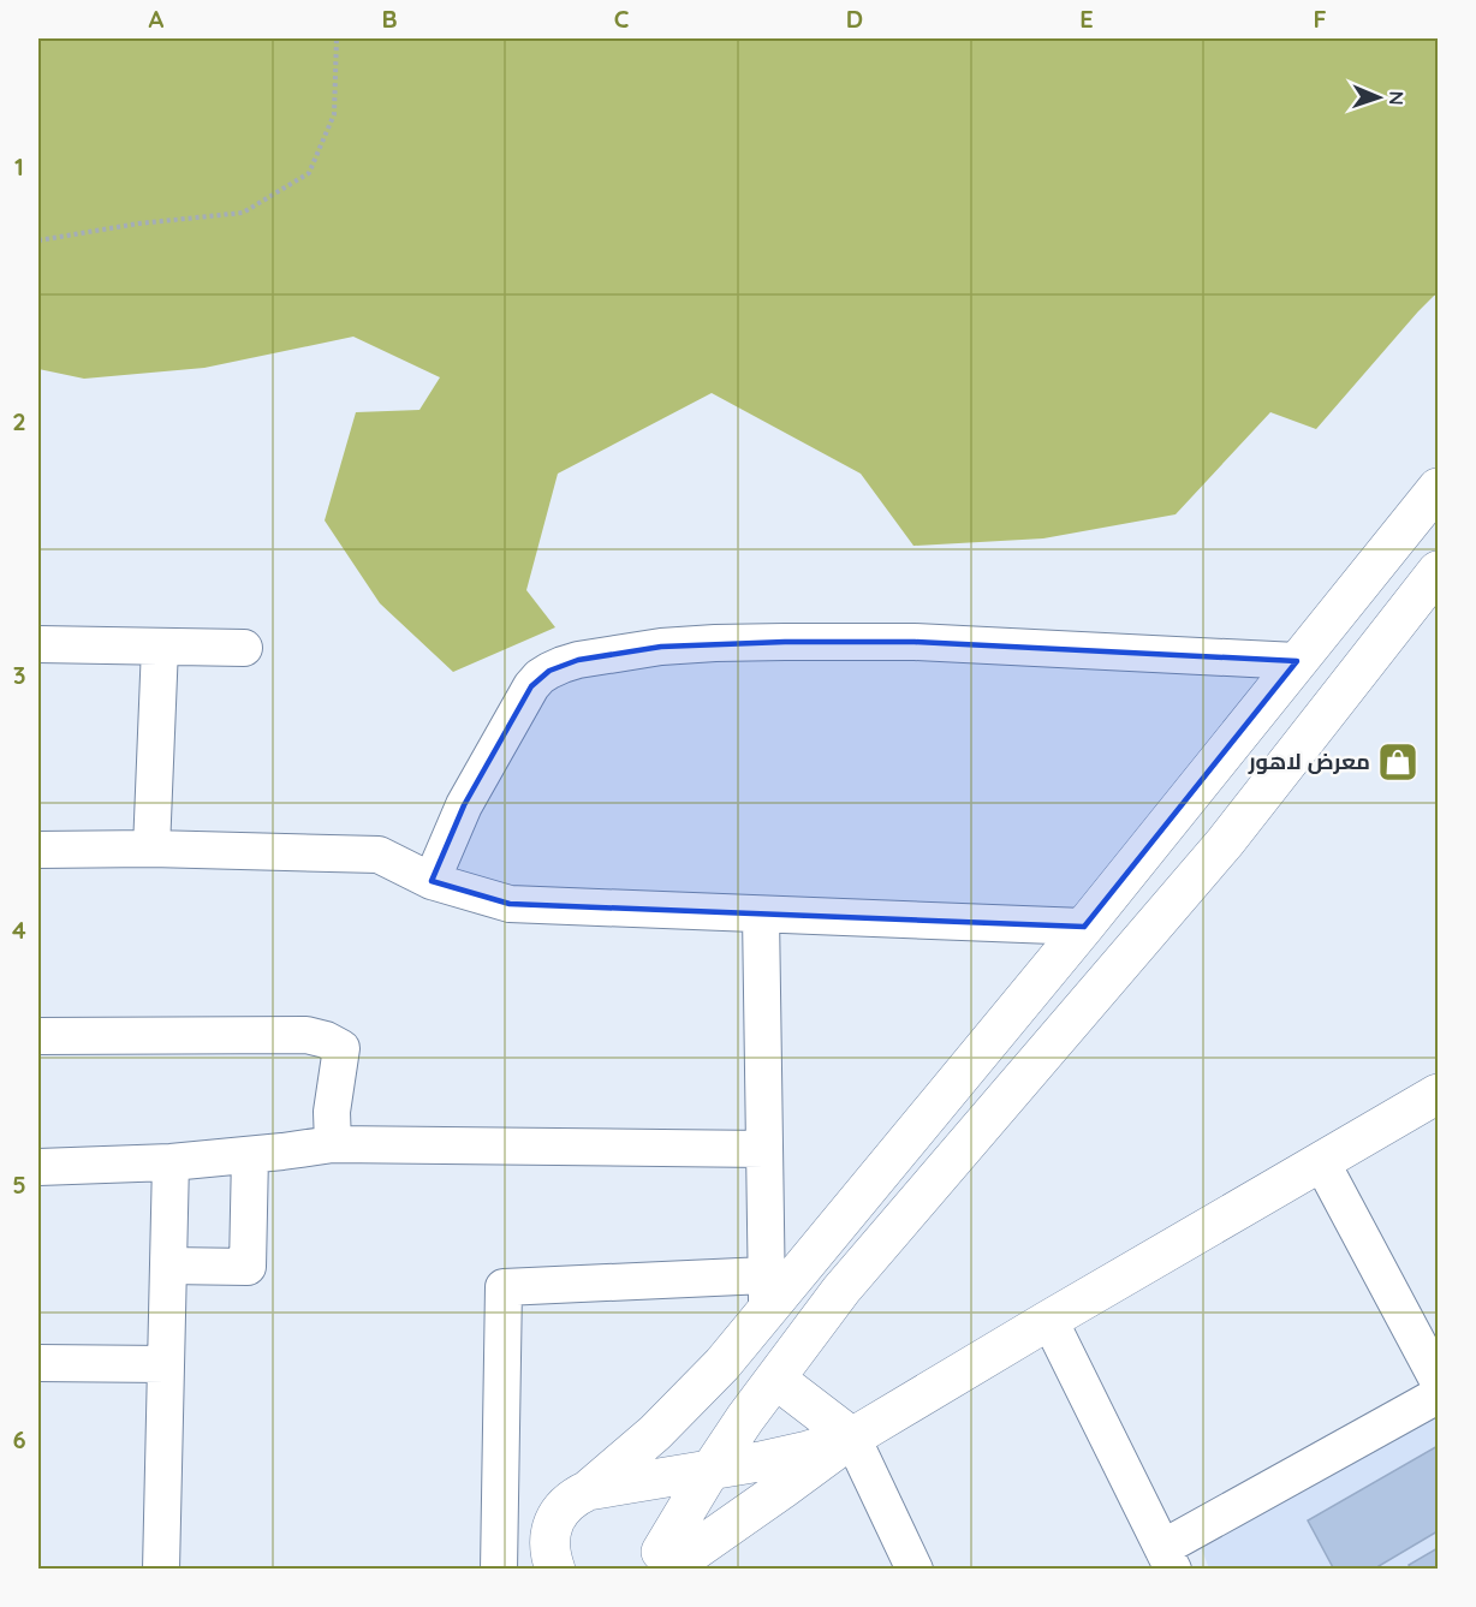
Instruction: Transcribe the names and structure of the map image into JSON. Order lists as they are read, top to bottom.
{
  "places": {
    "shop": ["معرض لاهور"]
  },
  "north": "right",
  "grid": {
    "columns": [
      "A",
      "B",
      "C",
      "D",
      "E",
      "F"
    ],
    "rows": [
      "1",
      "2",
      "3",
      "4",
      "5",
      "6"
    ]
  }
}
